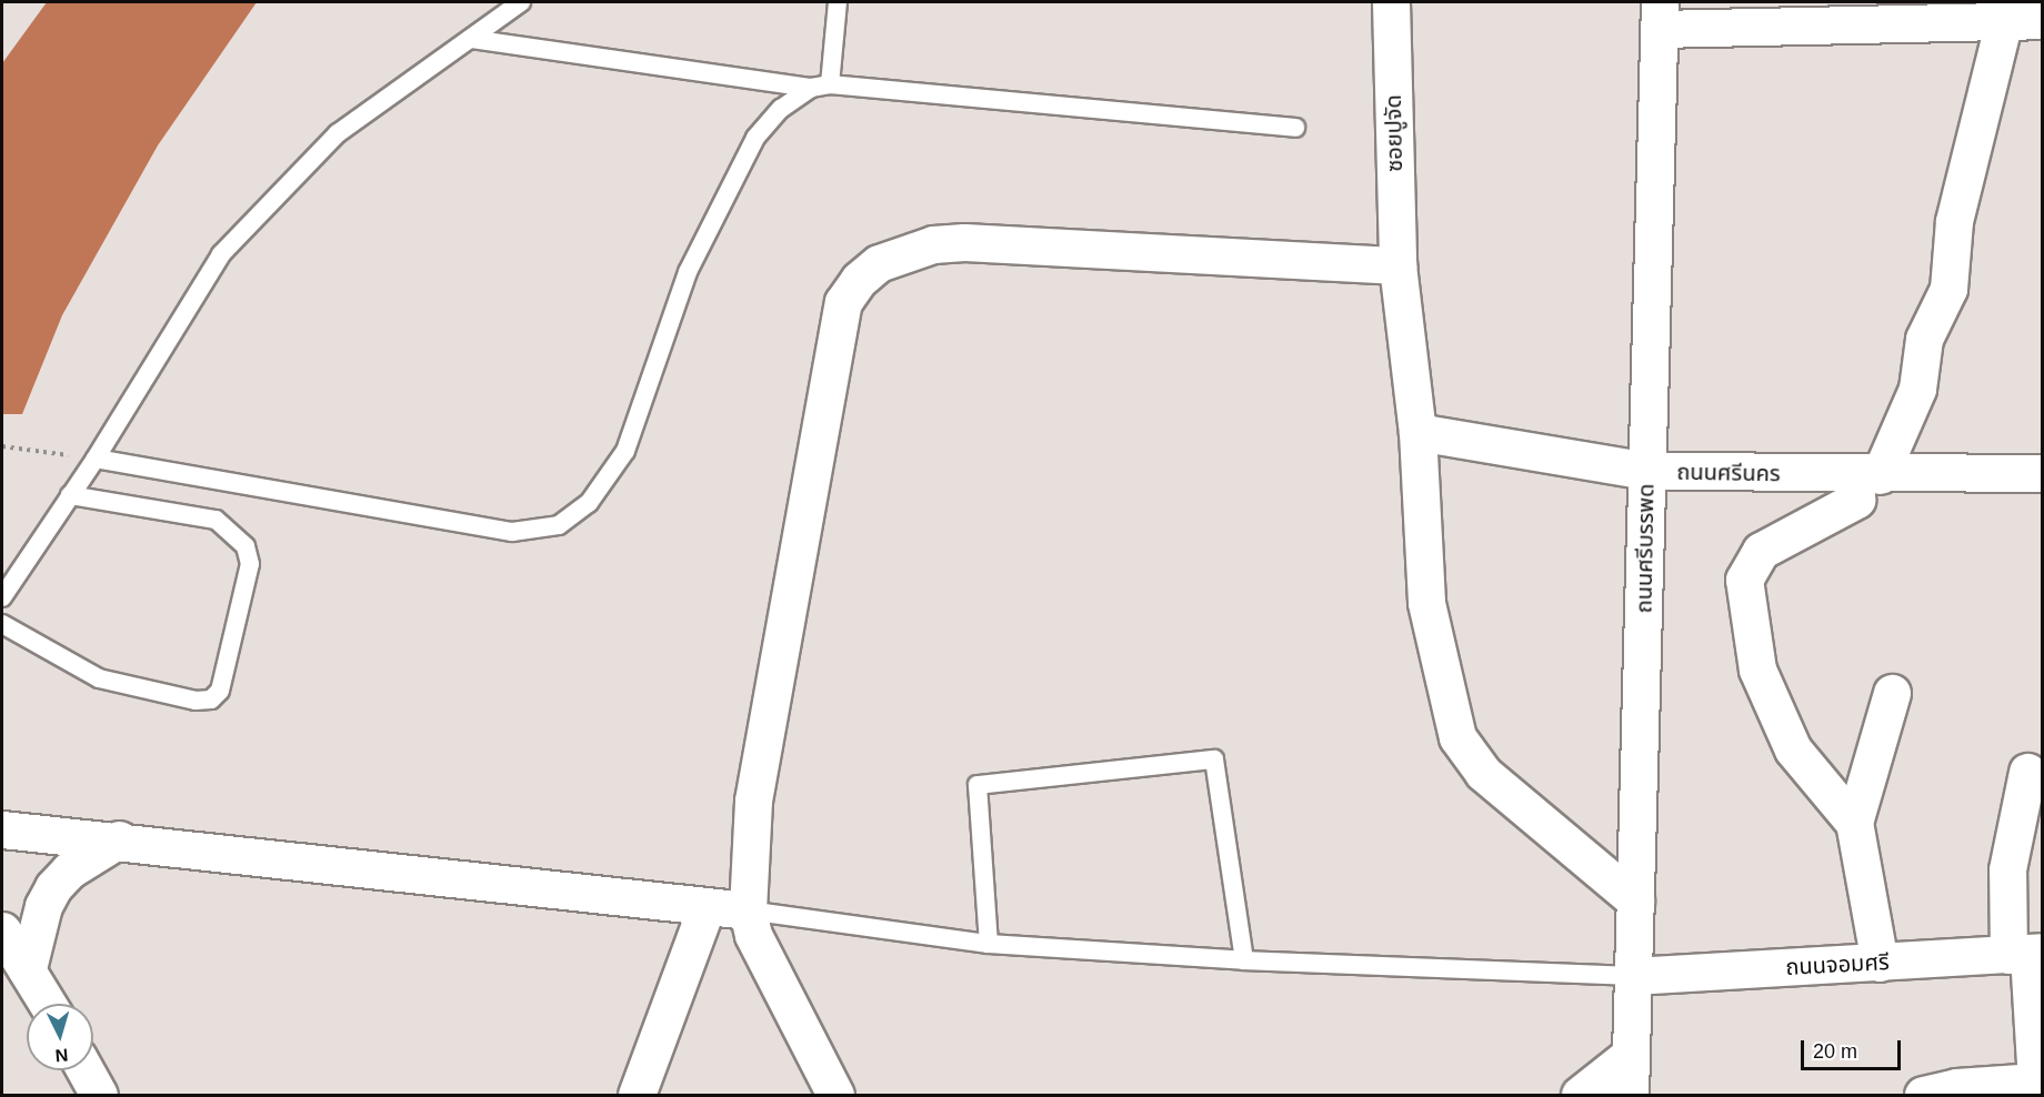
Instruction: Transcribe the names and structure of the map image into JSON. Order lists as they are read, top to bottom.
{
  "streets": {
    "street": [
      "ซอยปูจัด",
      "ถนนศรีนคร",
      "ถนนศรีบรรพด",
      "ถนนจอมศรี"
    ]
  },
  "crossings": [
    ["ซอยปูจัด", "ถนนศรีนคร"],
    ["ซอยปูจัด", "ถนนศรีบรรพด"],
    ["ถนนศรีนคร", "ถนนศรีบรรพด"],
    ["ถนนศรีบรรพด", "ถนนจอมศรี"]
  ],
  "scale_bar": "20 m",
  "north": "bottom"
}
